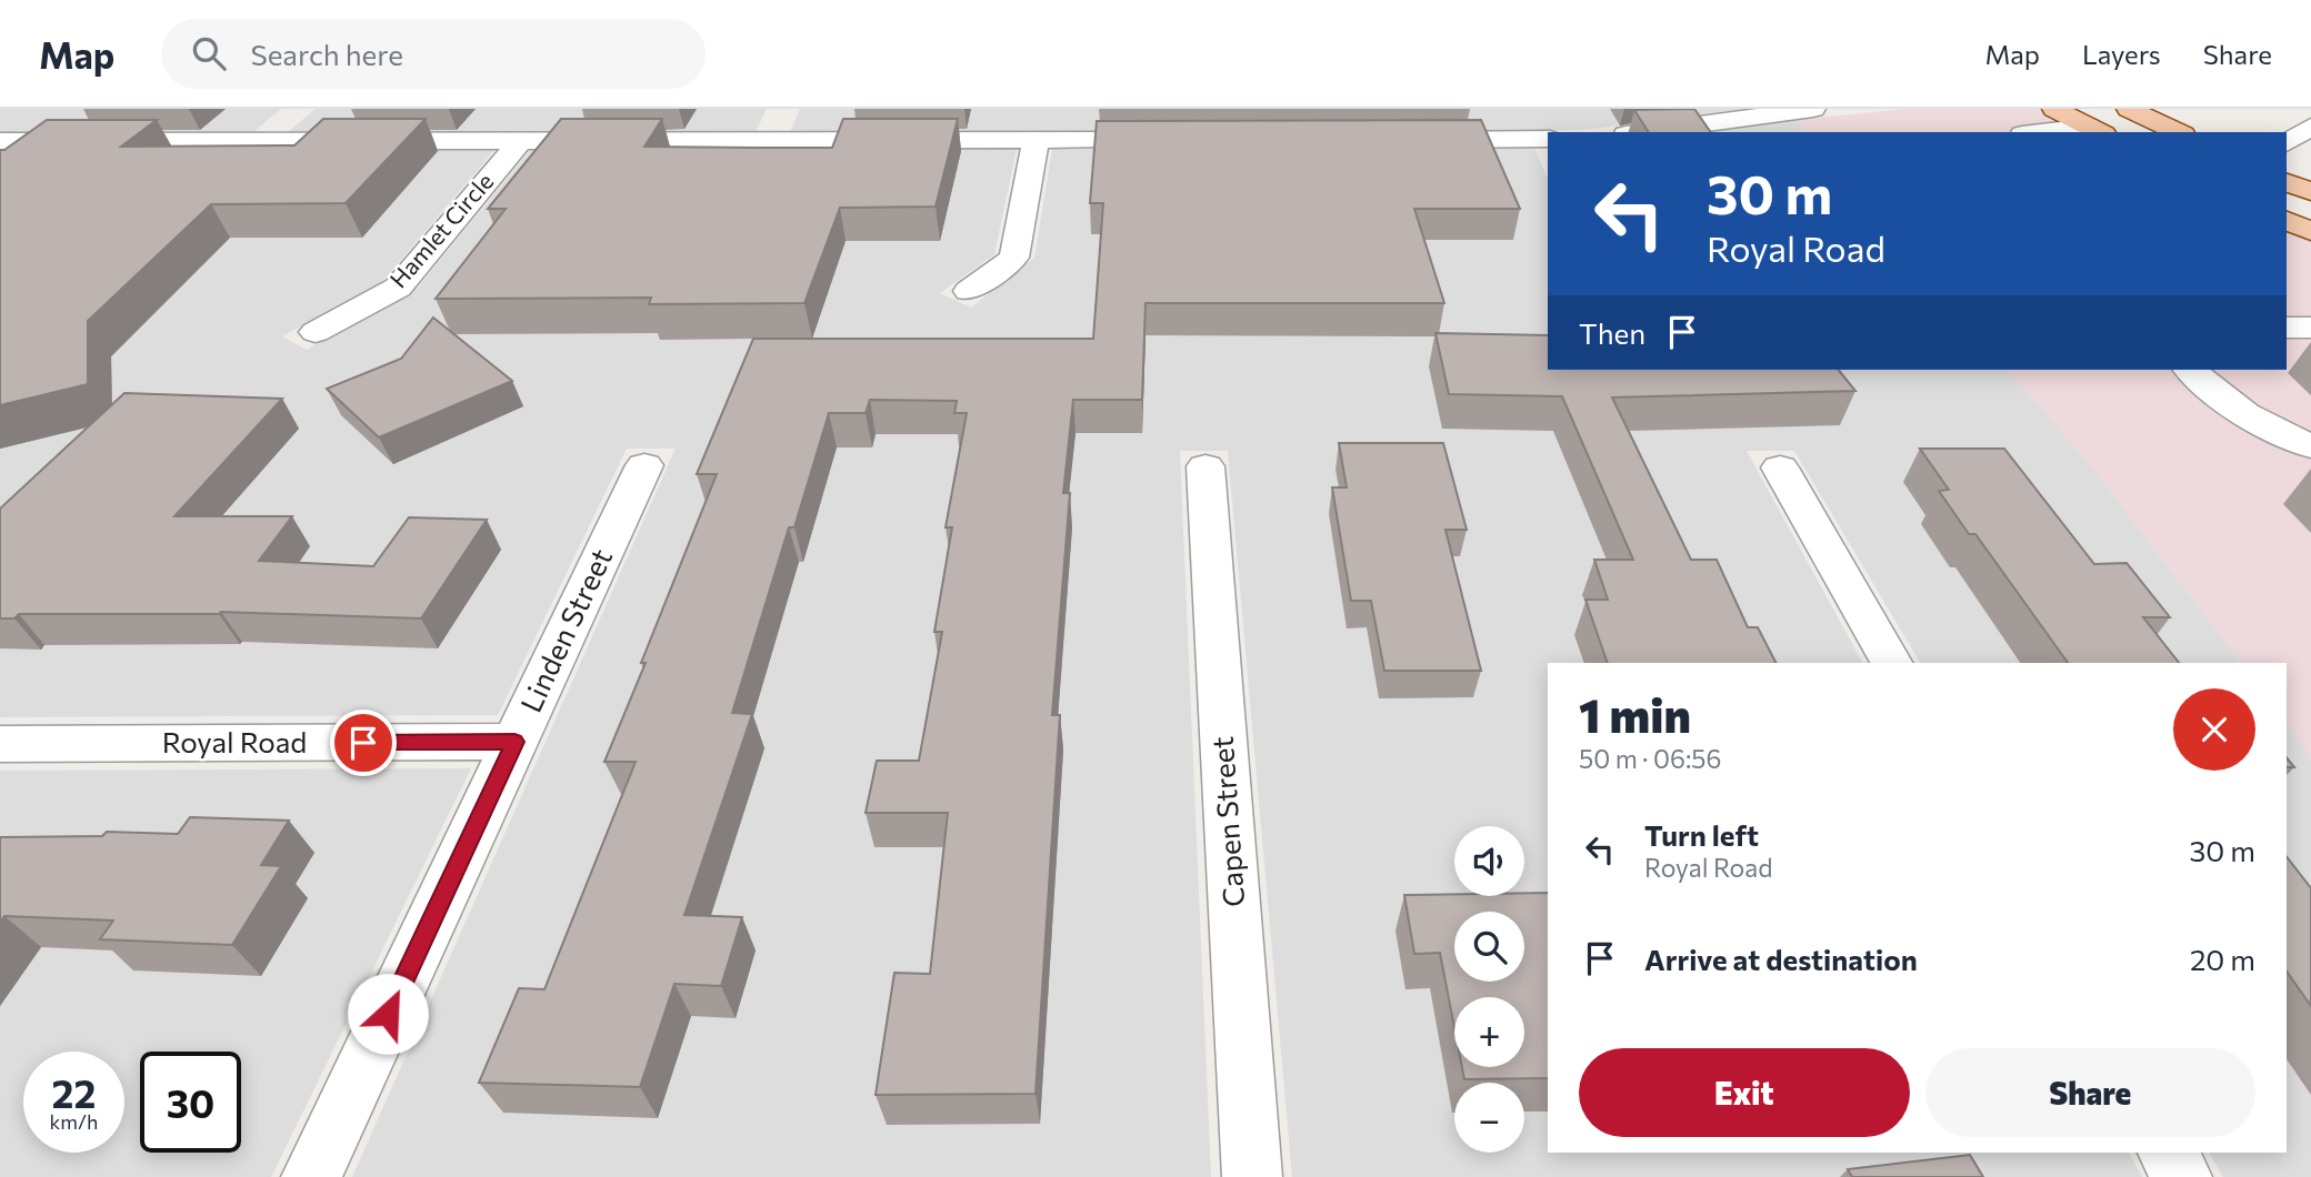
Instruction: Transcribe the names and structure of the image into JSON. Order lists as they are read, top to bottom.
{
  "streets": {
    "street": [
      "Hamlet Circle",
      "Linden Street",
      "Royal Road",
      "Capen Street"
    ]
  },
  "crossings": [
    ["Linden Street", "Royal Road"]
  ],
  "page": {
    "header": "Map",
    "search": "Search here",
    "nav": ["Map", "Layers", "Share"],
    "turn": ["30 m", "Royal Road"],
    "then": "Then",
    "heading": ["1 min", "50 m · 06:56"],
    "list": [
      {
        "name": "Turn left",
        "note": "Royal Road",
        "value": "30 m"
      },
      {
        "name": "Arrive at destination",
        "value": "20 m"
      }
    ],
    "map_buttons": ["+", "−"],
    "buttons": ["Exit", "Share"],
    "speed": "22 km/h",
    "limit": "30"
  }
}
